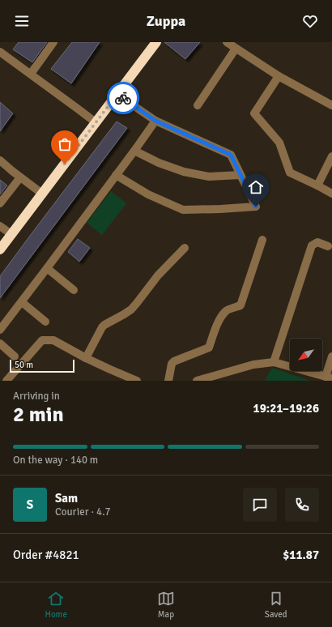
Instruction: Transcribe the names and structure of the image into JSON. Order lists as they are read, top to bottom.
{
  "scale_bar": "50 m",
  "north": "bottom left",
  "page": {
    "header": "Zuppa",
    "scale": "50 m",
    "heading": ["2 min", "Arriving in", "19:21–19:26"],
    "panel": [
      "Sam",
      "Courier · 4.7",
      "Order #4821",
      "$11.87"
    ],
    "bar": "On the way · 140 m",
    "round": "S",
    "tabs": ["Home", "Map", "Saved"]
  }
}
